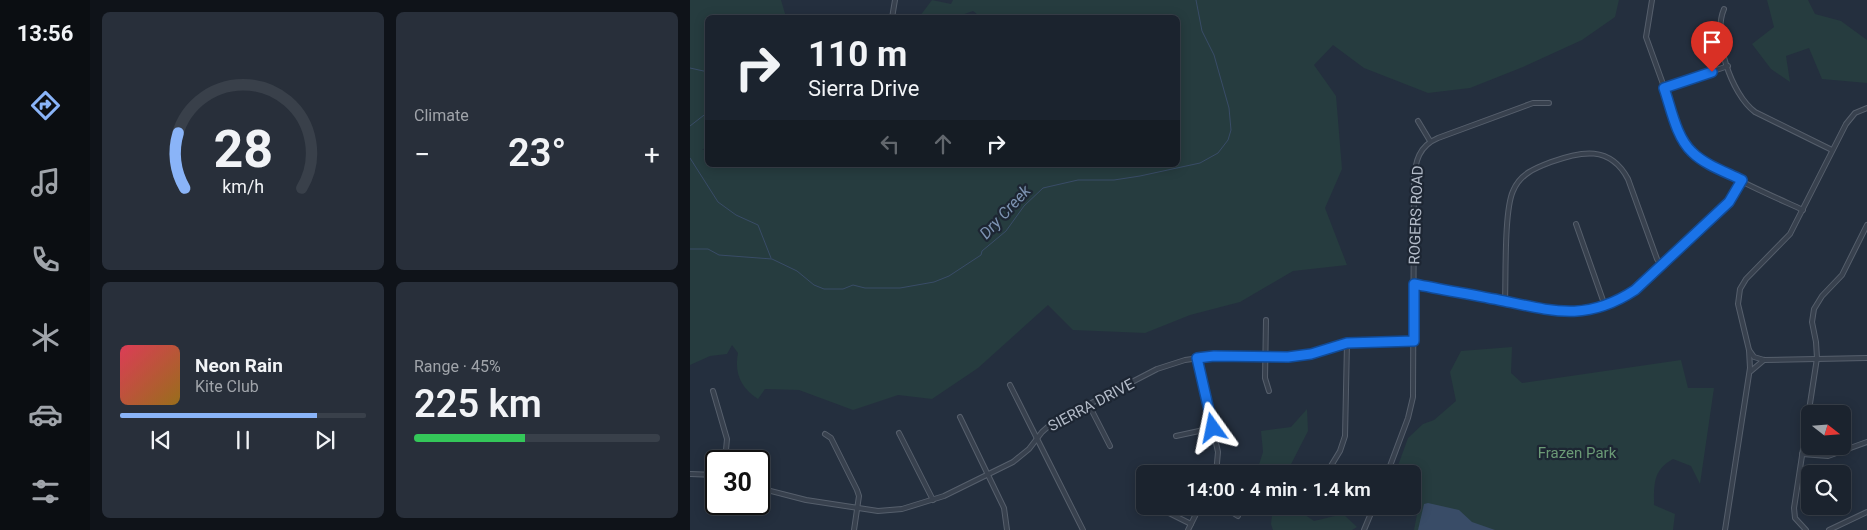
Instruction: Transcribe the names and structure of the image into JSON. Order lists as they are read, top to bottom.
{
  "streets": {
    "street": ["ROGERS ROAD", "SIERRA DRIVE"]
  },
  "crossings": [
    ["ROGERS ROAD", "SIERRA DRIVE"]
  ],
  "water": ["Dry Creek"],
  "parks": ["Frazen Park"],
  "north": "right",
  "page": {
    "tabs": "13:56",
    "tile": [
      "Climate",
      ["Range · 45%", "225 km"]
    ],
    "turn": ["110 m", "Sierra Drive"],
    "heat": ["−", "23°", "+"],
    "song": ["Neon Rain", "Kite Club"],
    "limit": "30",
    "trip": "14:00 · 4 min · 1.4 km",
    "gauge": ["28", "km/h"]
  }
}
